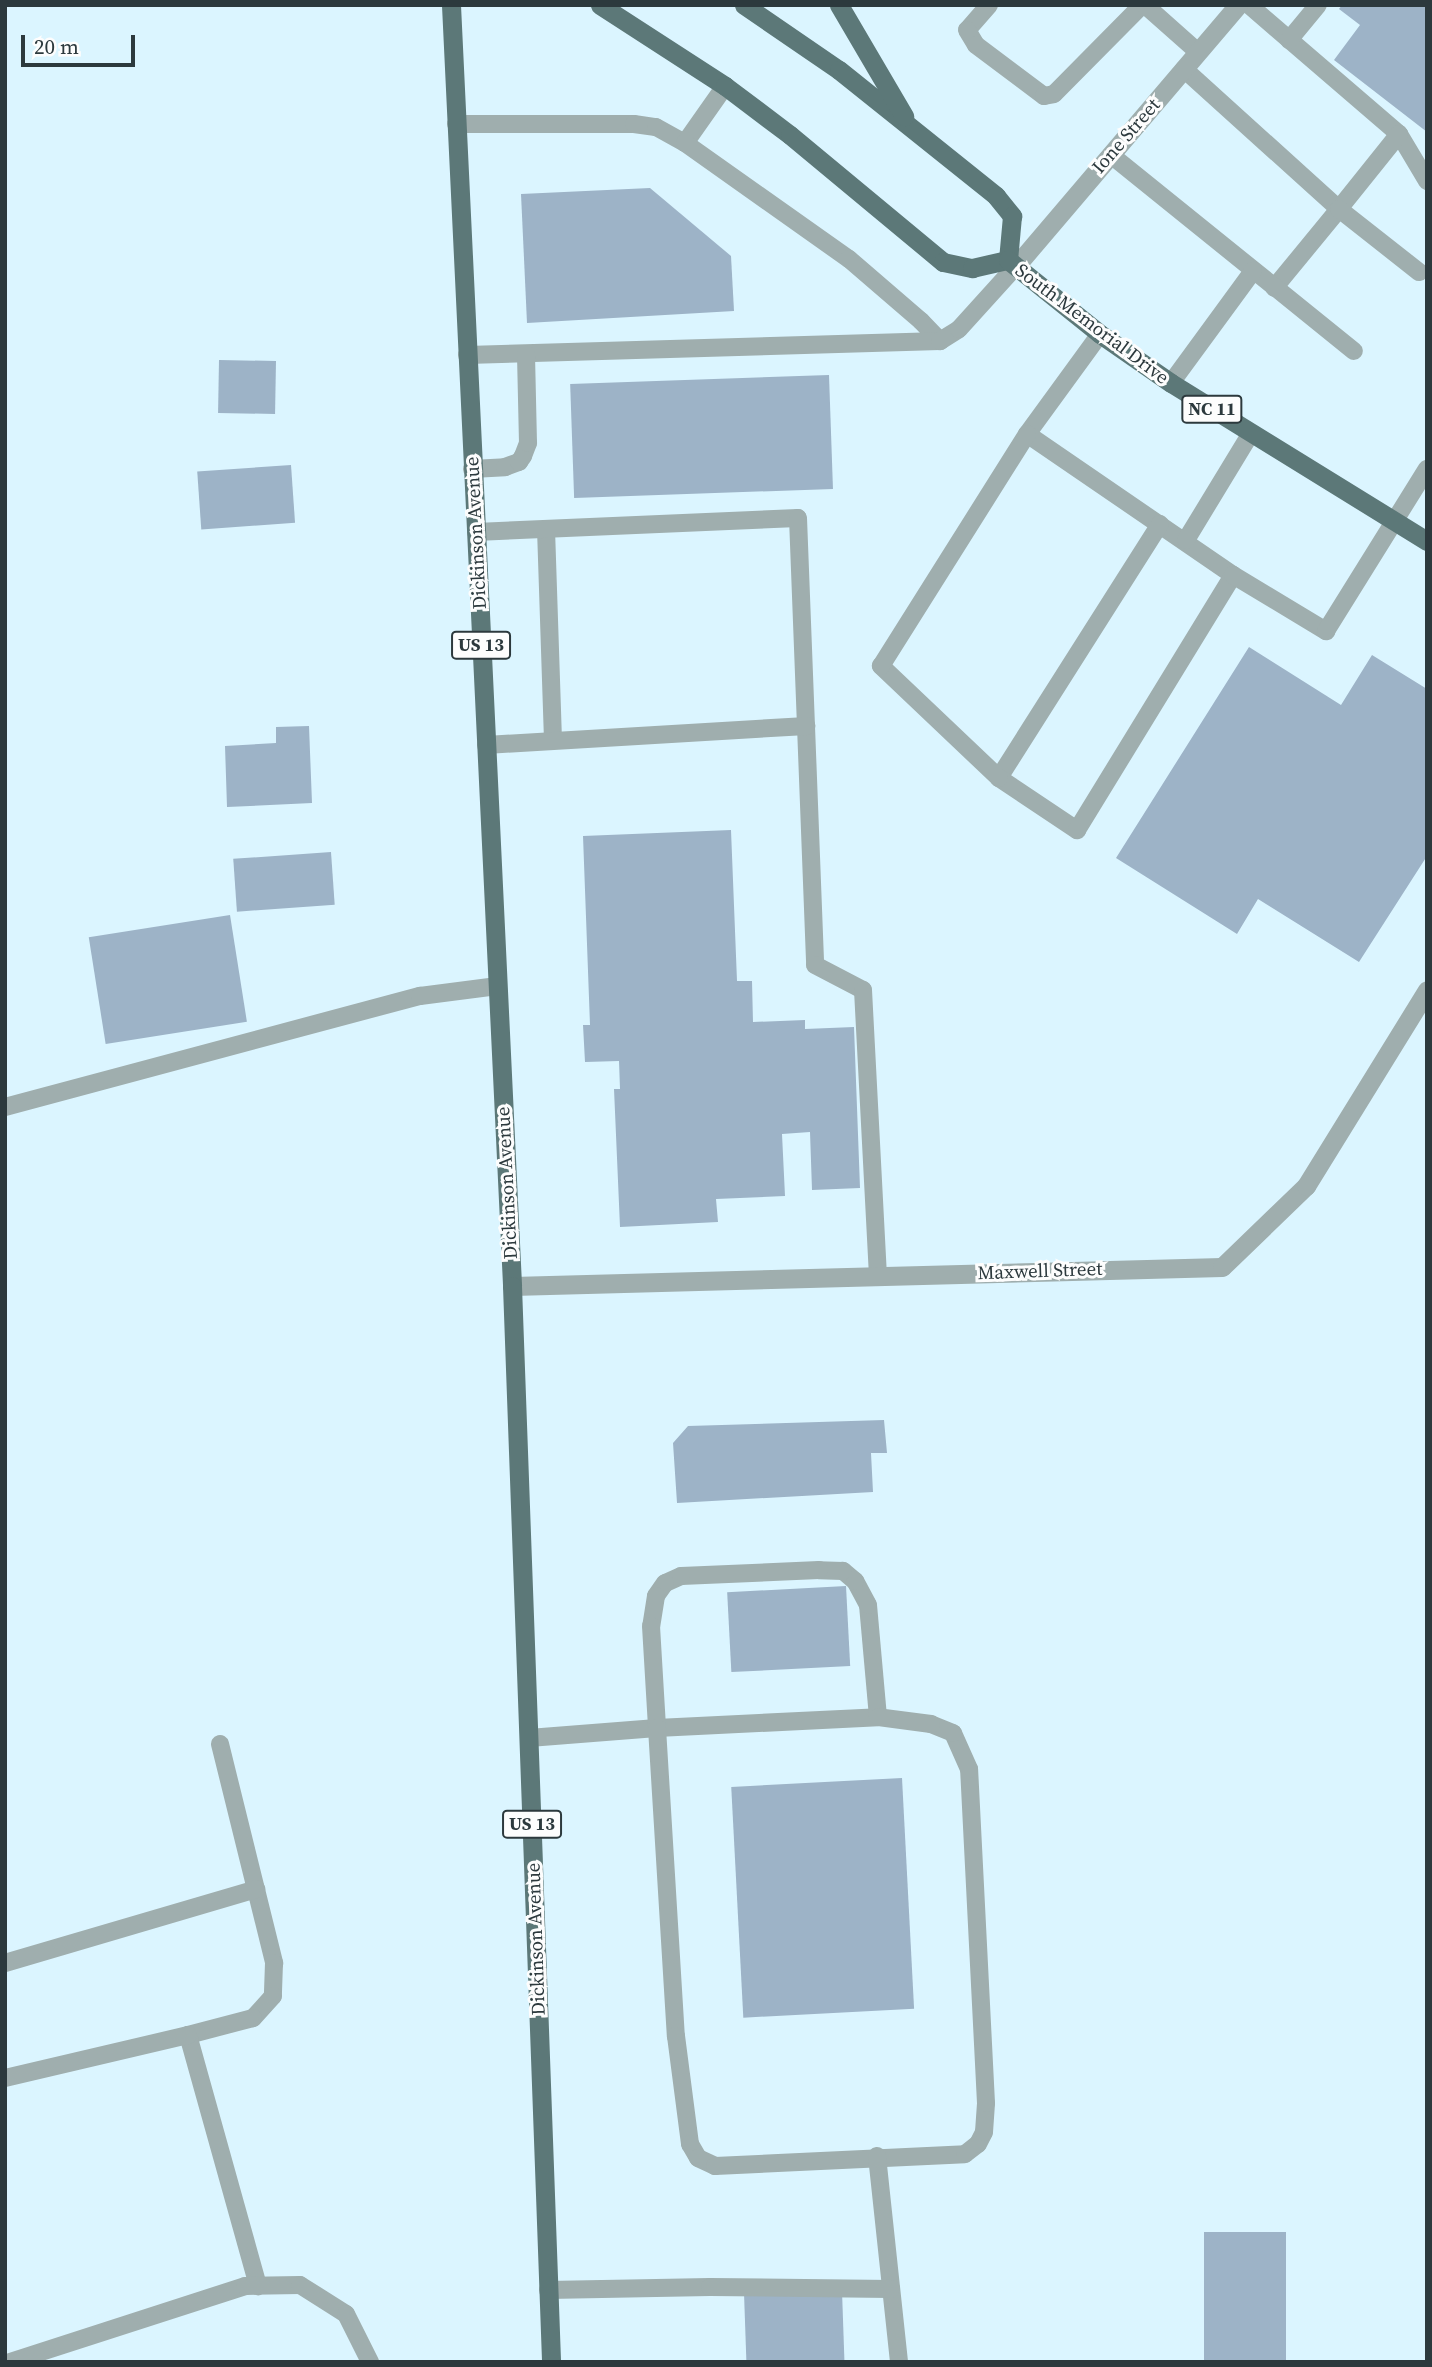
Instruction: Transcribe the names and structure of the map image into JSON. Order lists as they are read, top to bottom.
{
  "streets": {
    "main road": [
      "South Memorial Drive",
      "NC 11",
      "Dickinson Avenue",
      "US 13"
    ],
    "street": ["Ione Street", "Maxwell Street"]
  },
  "crossings": [
    ["Ione Street", "South Memorial Drive"],
    ["Dickinson Avenue", "Maxwell Street"]
  ],
  "scale_bar": "20 m"
}
